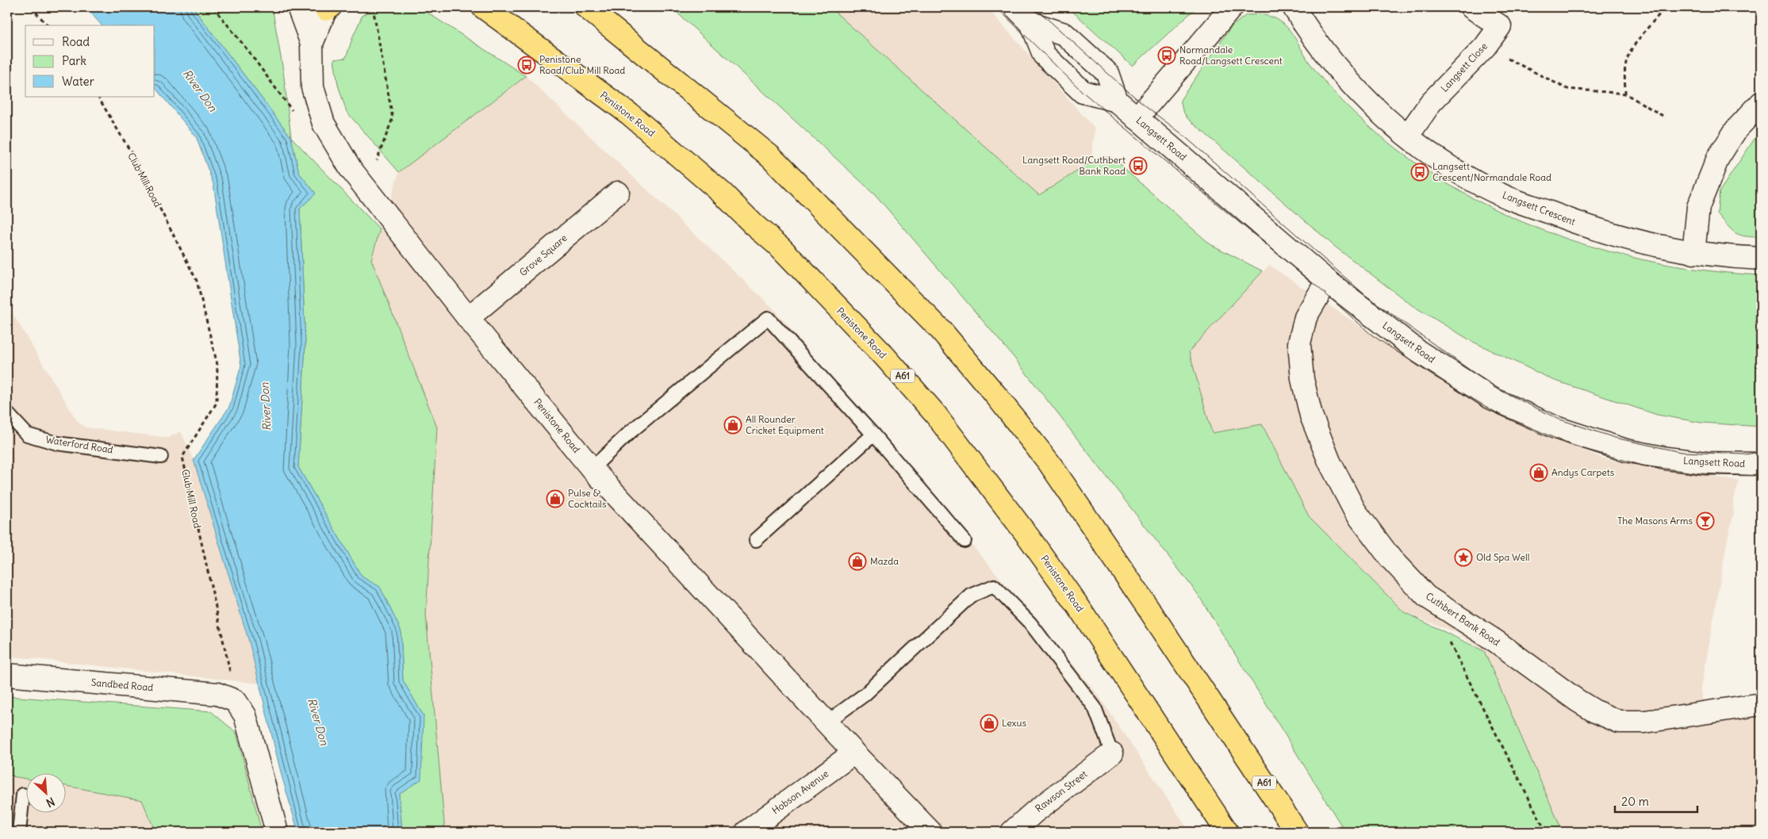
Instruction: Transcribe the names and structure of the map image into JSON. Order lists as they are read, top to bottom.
{
  "streets": {
    "highway": ["Penistone Road", "A61"],
    "street": [
      "Langsett Close",
      "Langsett Road",
      "Langsett Crescent",
      "Grove Square",
      "Cuthbert Bank Road",
      "Sandbed Road",
      "Rawson Street",
      "Hobson Avenue"
    ],
    "lane": ["Waterford Road"],
    "path": ["Club Mill Road"]
  },
  "crossings": [
    ["Langsett Close", "Langsett Crescent"],
    ["Penistone Road", "Grove Square"],
    ["Penistone Road", "Hobson Avenue"],
    ["Langsett Road", "Cuthbert Bank Road"],
    ["Club Mill Road", "Sandbed Road"]
  ],
  "water": ["River Don"],
  "places": {
    "bus stop": [
      "Normandale Road/Langsett Crescent",
      "Penistone Road/Club Mill Road",
      "Langsett Road/Cuthbert Bank Road",
      "Langsett Crescent/Normandale Road"
    ],
    "shop": [
      "All Rounder Cricket Equipment",
      "Andys Carpets",
      "Pulse & Cocktails",
      "Mazda",
      "Lexus"
    ],
    "bar": ["The Masons Arms"],
    "place": ["Old Spa Well"]
  },
  "legend": ["Road", "Park", "Water"],
  "scale_bar": "20 m",
  "north": "bottom right"
}
